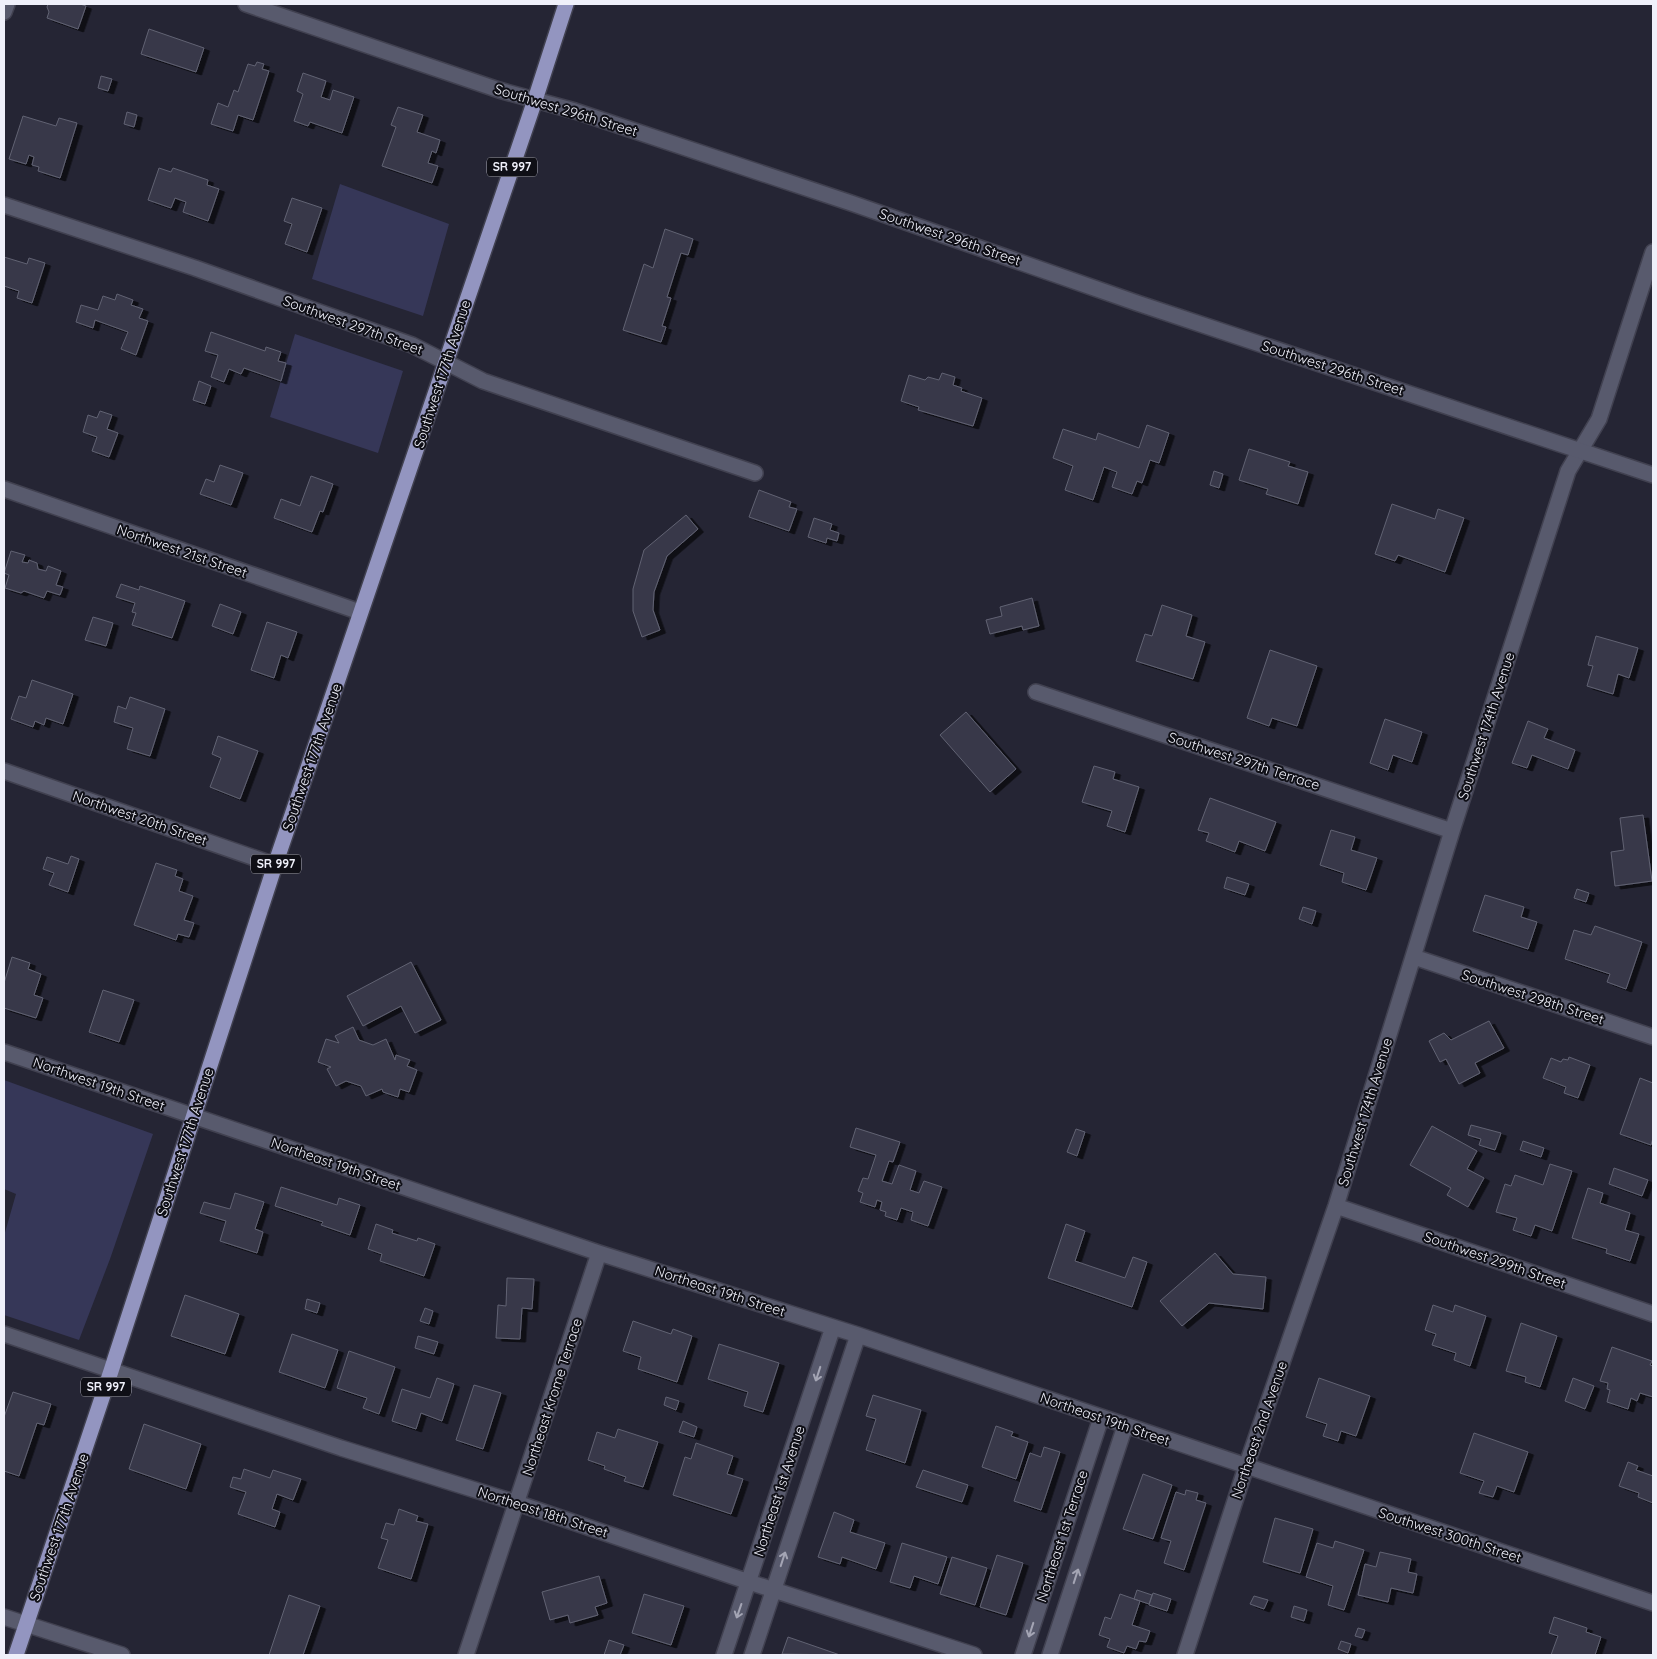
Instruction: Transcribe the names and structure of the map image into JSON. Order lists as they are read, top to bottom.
{
  "streets": {
    "highway": ["SR 997", "Southwest 177th Avenue"],
    "street": [
      "Southwest 296th Street",
      "Southwest 297th Street",
      "Northwest 21st Street",
      "Southwest 174th Avenue",
      "Southwest 297th Terrace",
      "Northwest 20th Street",
      "Southwest 298th Street",
      "Northwest 19th Street",
      "Northeast 19th Street",
      "Southwest 299th Street",
      "Northeast Krome Terrace",
      "Northeast 2nd Avenue",
      "Northeast 1st Avenue",
      "Northeast 18th Street",
      "Southwest 300th Street",
      "Northeast 1st Terrace"
    ]
  },
  "crossings": [
    ["Southwest 296th Street", "Southwest 177th Avenue"],
    ["Southwest 296th Street", "Southwest 174th Avenue"],
    ["Southwest 297th Street", "Southwest 177th Avenue"],
    ["Southwest 177th Avenue", "Northwest 21st Street"],
    ["Southwest 177th Avenue", "Northwest 20th Street"],
    ["Southwest 177th Avenue", "Northwest 19th Street"],
    ["Southwest 177th Avenue", "Northeast 19th Street"],
    ["Southwest 177th Avenue", "Northeast 18th Street"],
    ["Southwest 174th Avenue", "Southwest 297th Terrace"],
    ["Southwest 174th Avenue", "Southwest 298th Street"],
    ["Southwest 174th Avenue", "Southwest 299th Street"],
    ["Southwest 174th Avenue", "Northeast 2nd Avenue"],
    ["Northwest 19th Street", "Northeast 19th Street"],
    ["Northeast 19th Street", "Northeast Krome Terrace"],
    ["Northeast 19th Street", "Northeast 2nd Avenue"],
    ["Northeast 19th Street", "Northeast 1st Avenue"],
    ["Northeast 19th Street", "Southwest 300th Street"],
    ["Northeast 19th Street", "Northeast 1st Terrace"],
    ["Southwest 299th Street", "Northeast 2nd Avenue"],
    ["Northeast Krome Terrace", "Northeast 18th Street"],
    ["Northeast 2nd Avenue", "Southwest 300th Street"],
    ["Northeast 1st Avenue", "Northeast 18th Street"]
  ]
}
